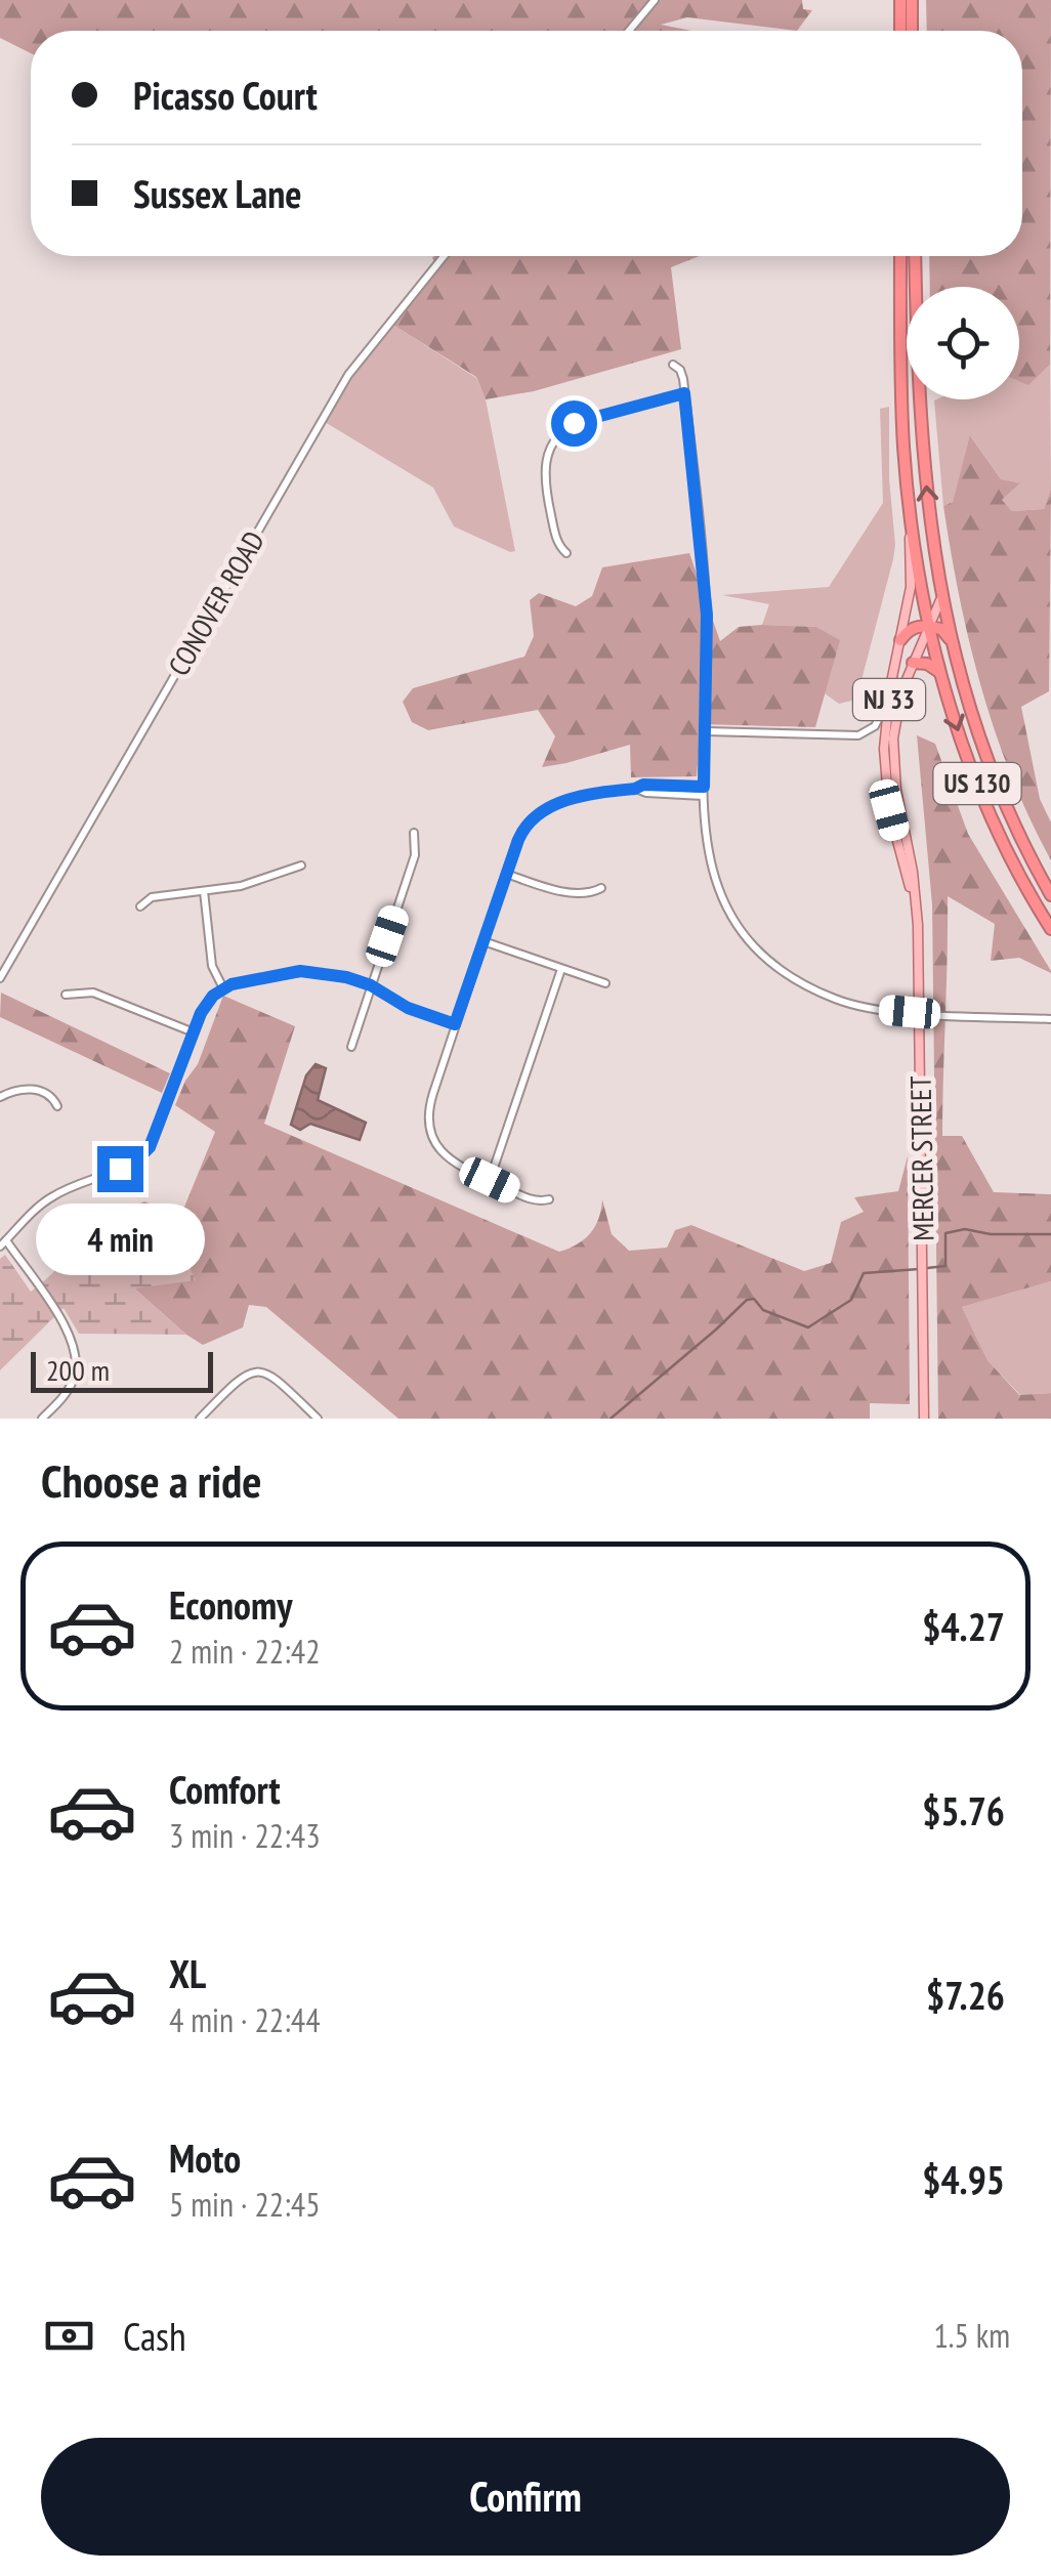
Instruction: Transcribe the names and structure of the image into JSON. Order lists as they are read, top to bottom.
{
  "streets": {
    "highway": ["US 130"],
    "main road": ["NJ 33", "MERCER STREET"],
    "street": ["CONOVER ROAD"]
  },
  "crossings": [
    ["US 130", "MERCER STREET"]
  ],
  "scale_bar": "200 m",
  "page": {
    "banner": ["Picasso Court", "Sussex Lane"],
    "bubble": "4 min",
    "scale": "200 m",
    "heading": "Choose a ride",
    "list": [
      {
        "name": "Economy",
        "note": "2 min · 22:42",
        "value": "$4.27"
      },
      {
        "name": "Comfort",
        "note": "3 min · 22:43",
        "value": "$5.76"
      },
      {
        "name": "XL",
        "note": "4 min · 22:44",
        "value": "$7.26"
      },
      {
        "name": "Moto",
        "note": "5 min · 22:45",
        "value": "$4.95"
      }
    ],
    "pay": ["Cash", "1.5 km"],
    "buttons": "Confirm"
  }
}
